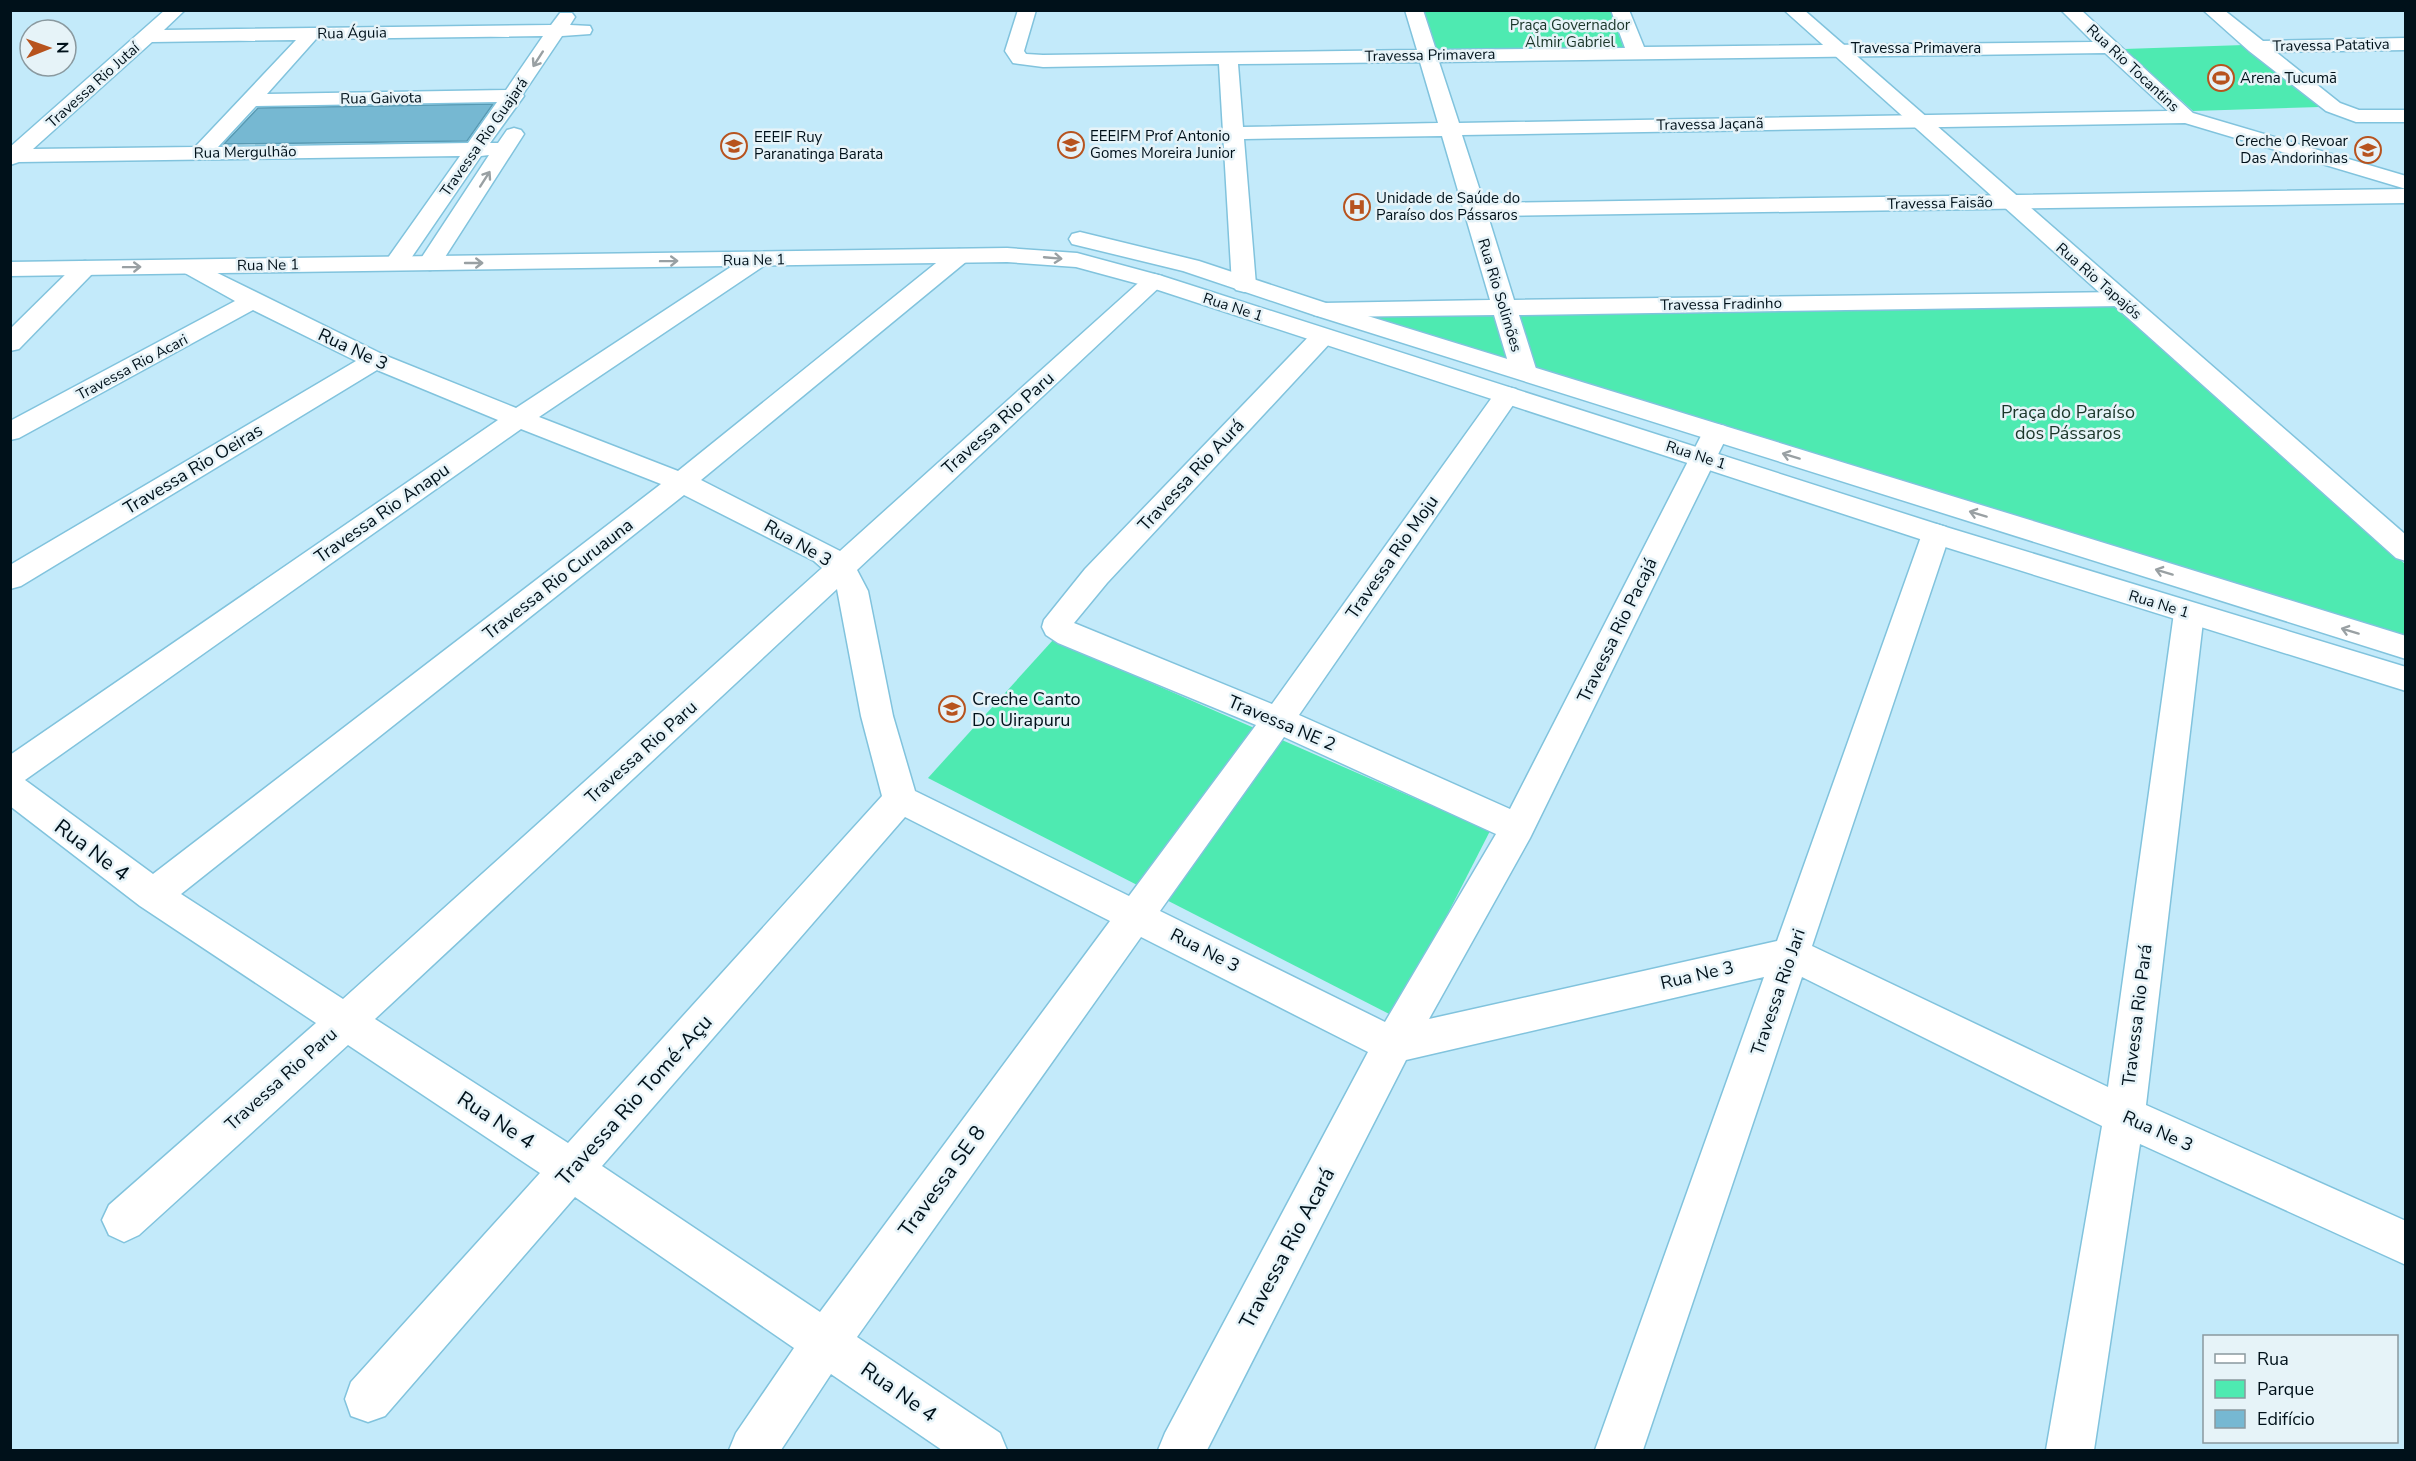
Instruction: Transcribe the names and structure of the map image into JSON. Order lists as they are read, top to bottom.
{
  "streets": {
    "street": [
      "Rua Águia",
      "Travessa Patativa",
      "Travessa Primavera",
      "Rua Rio Tocantins",
      "Travessa Rio Jutaí",
      "Rua Gaivota",
      "Travessa Jaçanã",
      "Travessa Rio Guajará",
      "Rua Mergulhão",
      "Travessa Faisão",
      "Rua Ne 1",
      "Rua Rio Tapajós",
      "Rua Rio Solimões",
      "Travessa Fradinho",
      "Rua Ne 3",
      "Travessa Rio Acari",
      "Travessa Rio Paru",
      "Travessa Rio Oeiras",
      "Travessa Rio Aurá",
      "Travessa Rio Anapu",
      "Travessa Rio Moju",
      "Travessa Rio Curuauna",
      "Travessa Rio Pacajá",
      "Travessa NE 2",
      "Rua Ne 4",
      "Travessa Rio Jari",
      "Travessa Rio Pará",
      "Travessa Rio Tomé-Açu",
      "Travessa SE 8",
      "Travessa Rio Acará"
    ]
  },
  "crossings": [
    ["Rua Águia", "Travessa Rio Jutaí"],
    ["Rua Águia", "Travessa Rio Guajará"],
    ["Travessa Primavera", "Rua Rio Tocantins"],
    ["Travessa Primavera", "Rua Rio Tapajós"],
    ["Travessa Primavera", "Rua Rio Solimões"],
    ["Rua Rio Tocantins", "Travessa Jaçanã"],
    ["Travessa Rio Jutaí", "Rua Mergulhão"],
    ["Rua Gaivota", "Travessa Rio Guajará"],
    ["Travessa Jaçanã", "Rua Rio Tapajós"],
    ["Travessa Jaçanã", "Rua Rio Solimões"],
    ["Travessa Rio Guajará", "Rua Mergulhão"],
    ["Travessa Rio Guajará", "Rua Ne 1"],
    ["Travessa Faisão", "Rua Rio Tapajós"],
    ["Travessa Faisão", "Rua Rio Solimões"],
    ["Rua Ne 1", "Rua Rio Solimões"],
    ["Rua Ne 1", "Travessa Fradinho"],
    ["Rua Ne 1", "Rua Ne 3"],
    ["Rua Ne 1", "Travessa Rio Paru"],
    ["Rua Ne 1", "Travessa Rio Aurá"],
    ["Rua Ne 1", "Travessa Rio Anapu"],
    ["Rua Ne 1", "Travessa Rio Moju"],
    ["Rua Ne 1", "Travessa Rio Curuauna"],
    ["Rua Ne 1", "Travessa Rio Pacajá"],
    ["Rua Ne 1", "Travessa Rio Jari"],
    ["Rua Ne 1", "Travessa Rio Pará"],
    ["Rua Rio Tapajós", "Travessa Fradinho"],
    ["Rua Rio Solimões", "Travessa Fradinho"],
    ["Rua Rio Solimões", "Travessa Rio Moju"],
    ["Travessa Fradinho", "Travessa Rio Aurá"],
    ["Rua Ne 3", "Travessa Rio Acari"],
    ["Rua Ne 3", "Travessa Rio Paru"],
    ["Rua Ne 3", "Travessa Rio Oeiras"],
    ["Rua Ne 3", "Travessa Rio Anapu"],
    ["Rua Ne 3", "Travessa Rio Moju"],
    ["Rua Ne 3", "Travessa Rio Curuauna"],
    ["Rua Ne 3", "Travessa Rio Pacajá"],
    ["Rua Ne 3", "Travessa Rio Jari"],
    ["Rua Ne 3", "Travessa Rio Pará"],
    ["Rua Ne 3", "Travessa Rio Tomé-Açu"],
    ["Rua Ne 3", "Travessa SE 8"],
    ["Rua Ne 3", "Travessa Rio Acará"],
    ["Travessa Rio Paru", "Rua Ne 4"],
    ["Travessa Rio Aurá", "Travessa NE 2"],
    ["Travessa Rio Moju", "Travessa NE 2"],
    ["Travessa Rio Moju", "Travessa SE 8"],
    ["Travessa Rio Curuauna", "Rua Ne 4"],
    ["Travessa Rio Pacajá", "Travessa NE 2"],
    ["Travessa Rio Pacajá", "Travessa Rio Acará"],
    ["Rua Ne 4", "Travessa Rio Tomé-Açu"],
    ["Rua Ne 4", "Travessa SE 8"]
  ],
  "parks": ["Praça Governador Almir Gabriel", "Praça do Paraíso dos Pássaros"],
  "places": {
    "sports": ["Arena Tucumã"],
    "school or university": [
      "EEEIFM Prof Antonio Gomes Moreira Junior",
      "EEEIF Ruy Paranatinga Barata",
      "Creche O Revoar Das Andorinhas",
      "Creche Canto Do Uirapuru"
    ],
    "hospital": ["Unidade de Saúde do Paraíso dos Pássaros"]
  },
  "legend": ["Rua", "Parque", "Edifício"],
  "north": "right"
}
